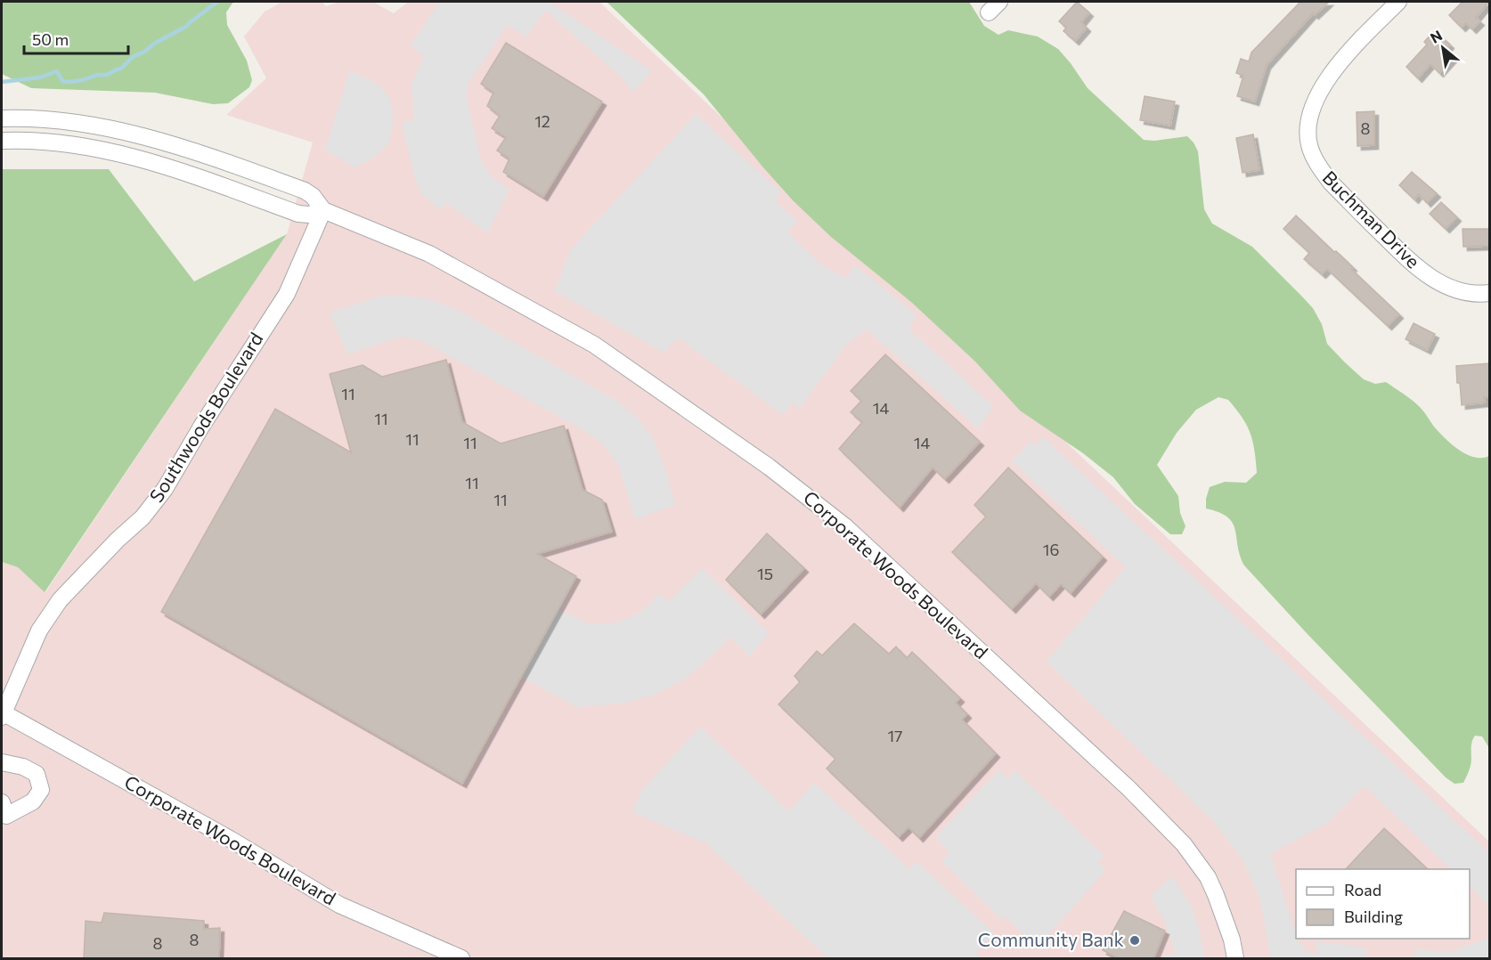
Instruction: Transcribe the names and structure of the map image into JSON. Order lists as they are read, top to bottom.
{
  "streets": {
    "street": ["Buchman Drive", "Southwoods Boulevard", "Corporate Woods Boulevard"]
  },
  "crossings": [
    ["Southwoods Boulevard", "Corporate Woods Boulevard"]
  ],
  "places": ["Community Bank"],
  "house_numbers": [
    "12",
    "8",
    "11",
    "14",
    "11",
    "11",
    "11",
    "14",
    "11",
    "11",
    "16",
    "15",
    "17",
    "8",
    "8"
  ],
  "legend": ["Road", "Building"],
  "scale_bar": "50 m",
  "north": "top left"
}
